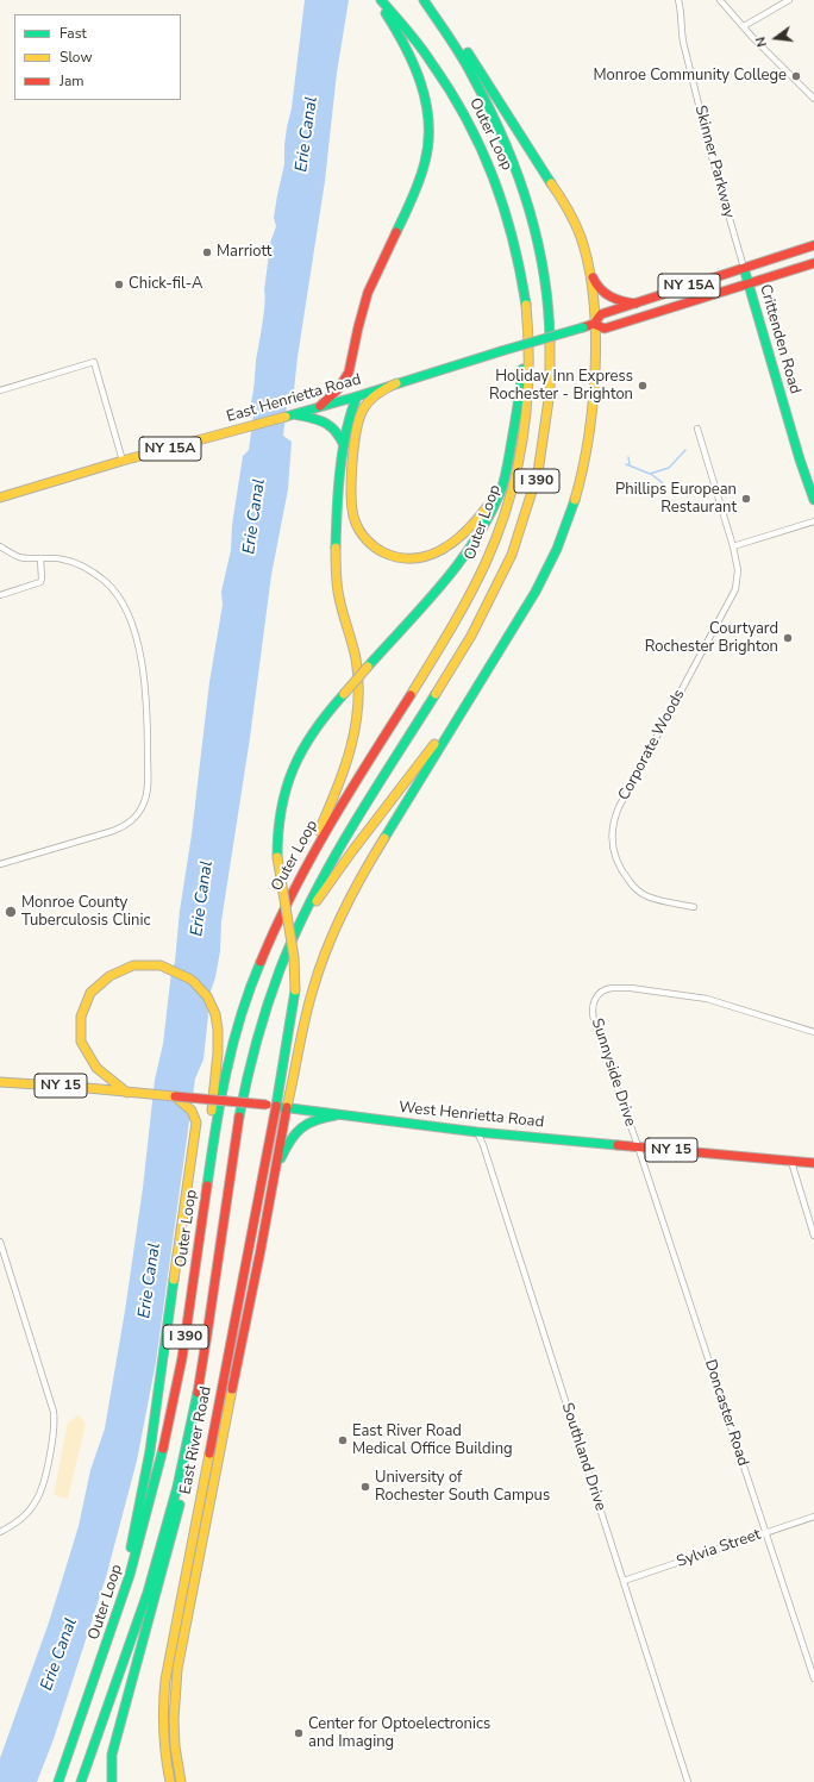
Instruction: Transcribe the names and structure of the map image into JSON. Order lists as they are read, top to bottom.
{
  "streets": {
    "main road": [
      "Outer Loop",
      "NY 15A",
      "Crittenden Road",
      "East Henrietta Road",
      "I 390",
      "NY 15",
      "West Henrietta Road",
      "East River Road"
    ],
    "street": [
      "Skinner Parkway",
      "Corporate Woods",
      "Sunnyside Drive",
      "Doncaster Road",
      "Southland Drive",
      "Sylvia Street"
    ]
  },
  "crossings": [
    ["Skinner Parkway", "Crittenden Road"],
    ["Skinner Parkway", "East Henrietta Road"],
    ["Crittenden Road", "East Henrietta Road"],
    ["Sunnyside Drive", "West Henrietta Road"],
    ["Sunnyside Drive", "Doncaster Road"],
    ["NY 15", "West Henrietta Road"],
    ["West Henrietta Road", "Doncaster Road"],
    ["West Henrietta Road", "East River Road"],
    ["West Henrietta Road", "Southland Drive"],
    ["Doncaster Road", "Sylvia Street"],
    ["Southland Drive", "Sylvia Street"]
  ],
  "water": ["Erie Canal"],
  "places": [
    "Monroe Community College",
    "Marriott",
    "Chick-fil-A",
    "Holiday Inn Express Rochester - Brighton",
    "Phillips European Restaurant",
    "Courtyard Rochester Brighton",
    "Monroe County Tuberculosis Clinic",
    "East River Road Medical Office Building",
    "University of Rochester South Campus",
    "Center for Optoelectronics and Imaging"
  ],
  "legend": ["Fast", "Slow", "Jam"],
  "north": "left"
}
